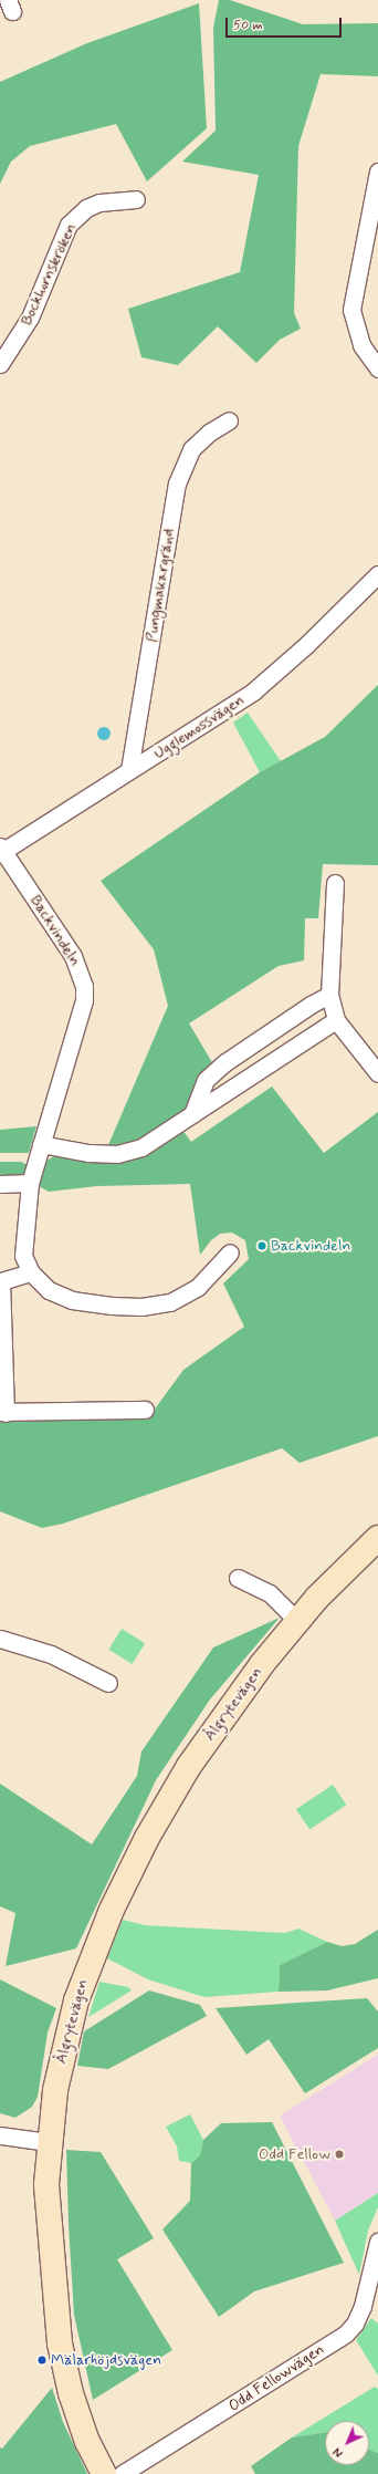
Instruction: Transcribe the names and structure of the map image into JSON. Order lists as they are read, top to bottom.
{
  "streets": {
    "street": [
      "Bockhornskröken",
      "Pungmakargränd",
      "Ugglemossvägen",
      "Backvindeln",
      "Ålgrytevägen",
      "Odd Fellowvägen"
    ]
  },
  "crossings": [
    ["Pungmakargränd", "Ugglemossvägen"],
    ["Ugglemossvägen", "Backvindeln"]
  ],
  "places": ["Backvindeln", "Odd Fellow", "Mälarhöjdsvägen"],
  "scale_bar": "50 m",
  "north": "bottom left"
}
